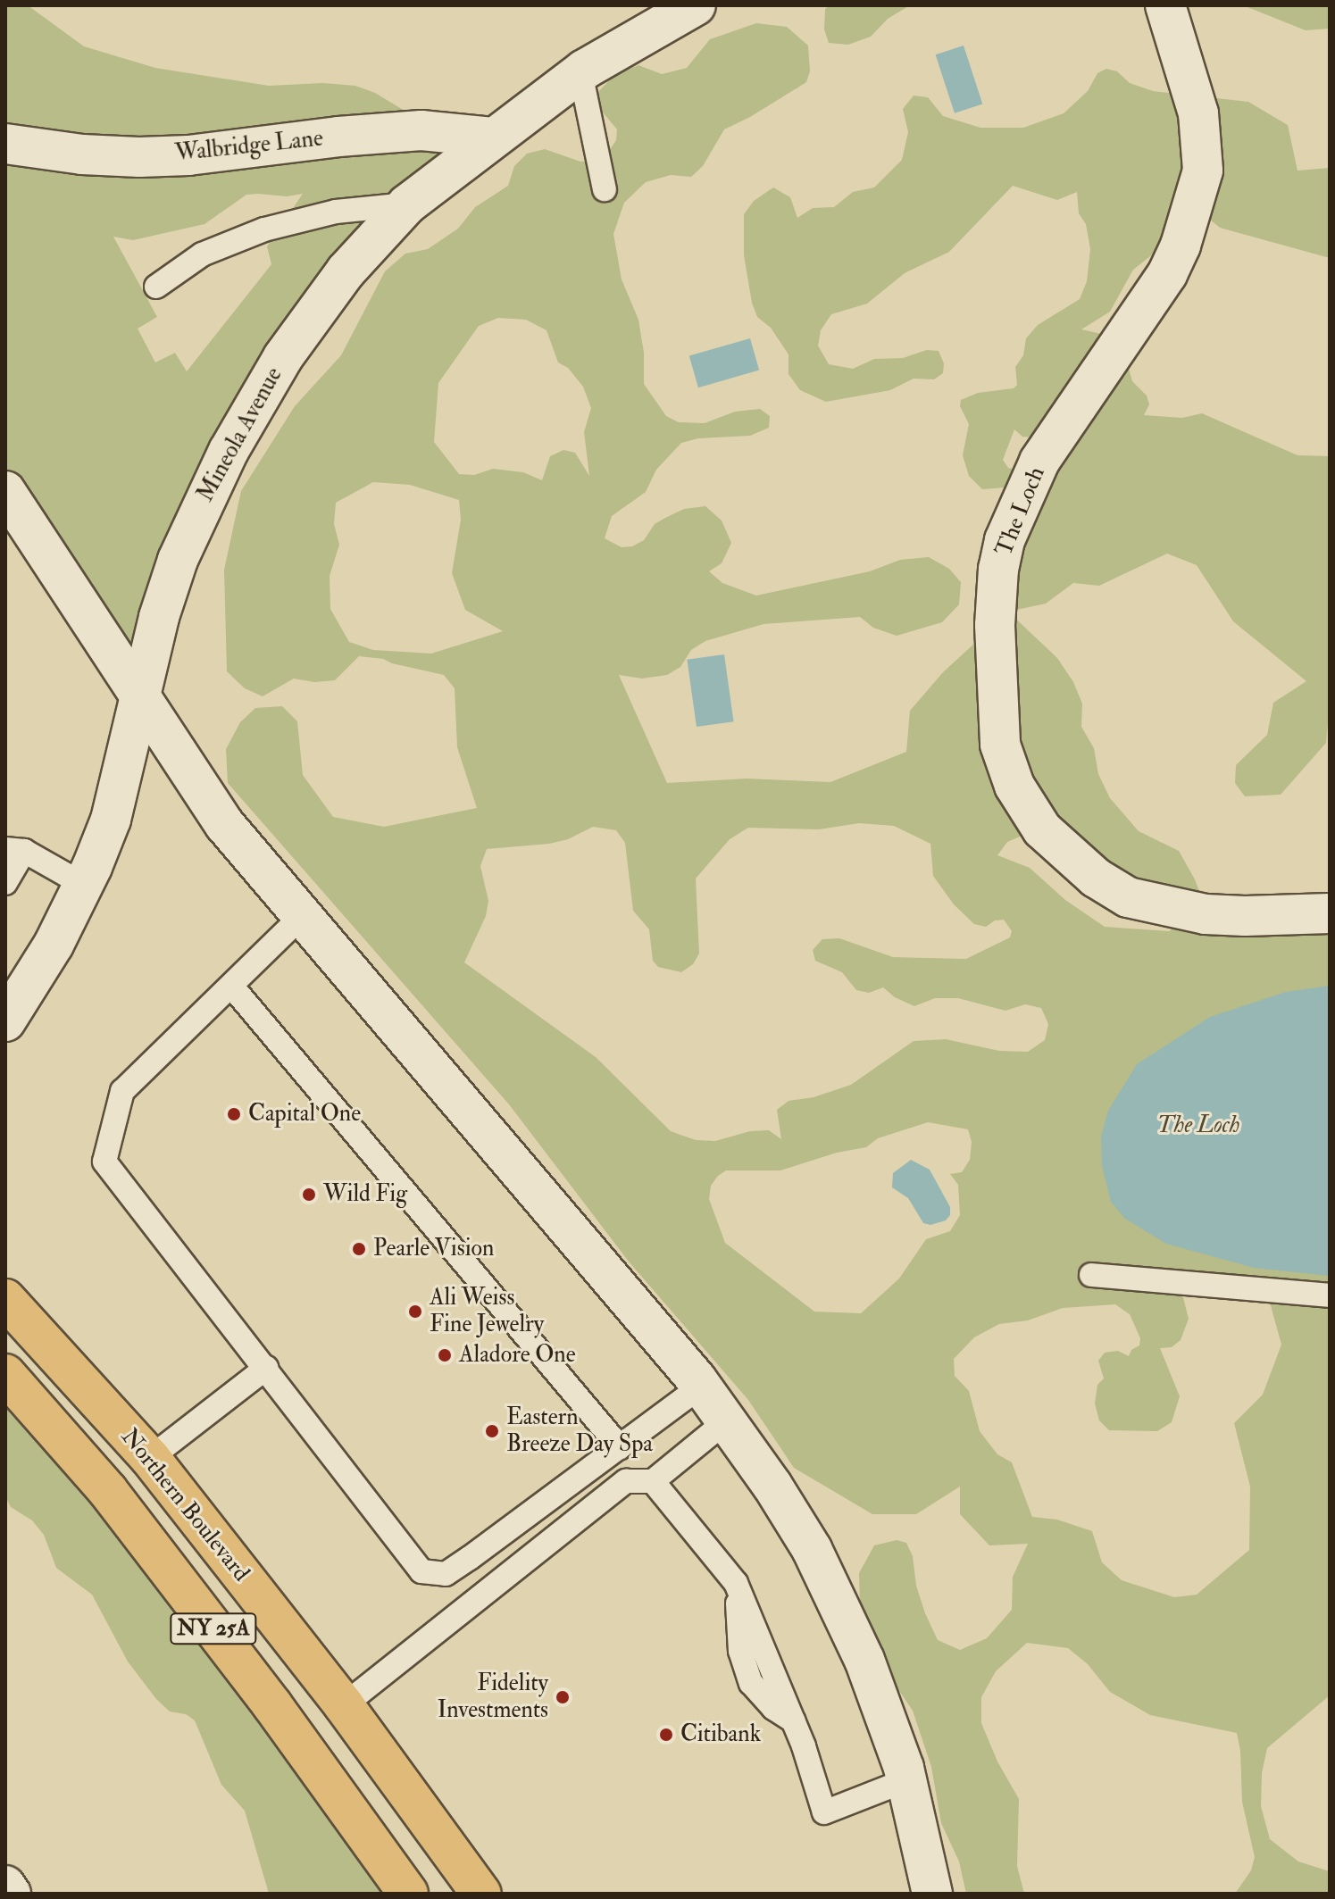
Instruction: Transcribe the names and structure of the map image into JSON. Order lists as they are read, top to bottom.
{
  "streets": {
    "main road": [
      "Walbridge Lane",
      "Mineola Avenue",
      "The Loch",
      "Northern Boulevard",
      "NY 25A"
    ]
  },
  "crossings": [
    ["Walbridge Lane", "Mineola Avenue"]
  ],
  "parks": ["The Loch"],
  "places": [
    "Capital One",
    "Wild Fig",
    "Pearle Vision",
    "Ali Weiss Fine Jewelry",
    "Aladore One",
    "Eastern Breeze Day Spa",
    "Fidelity Investments",
    "Citibank"
  ]
}
